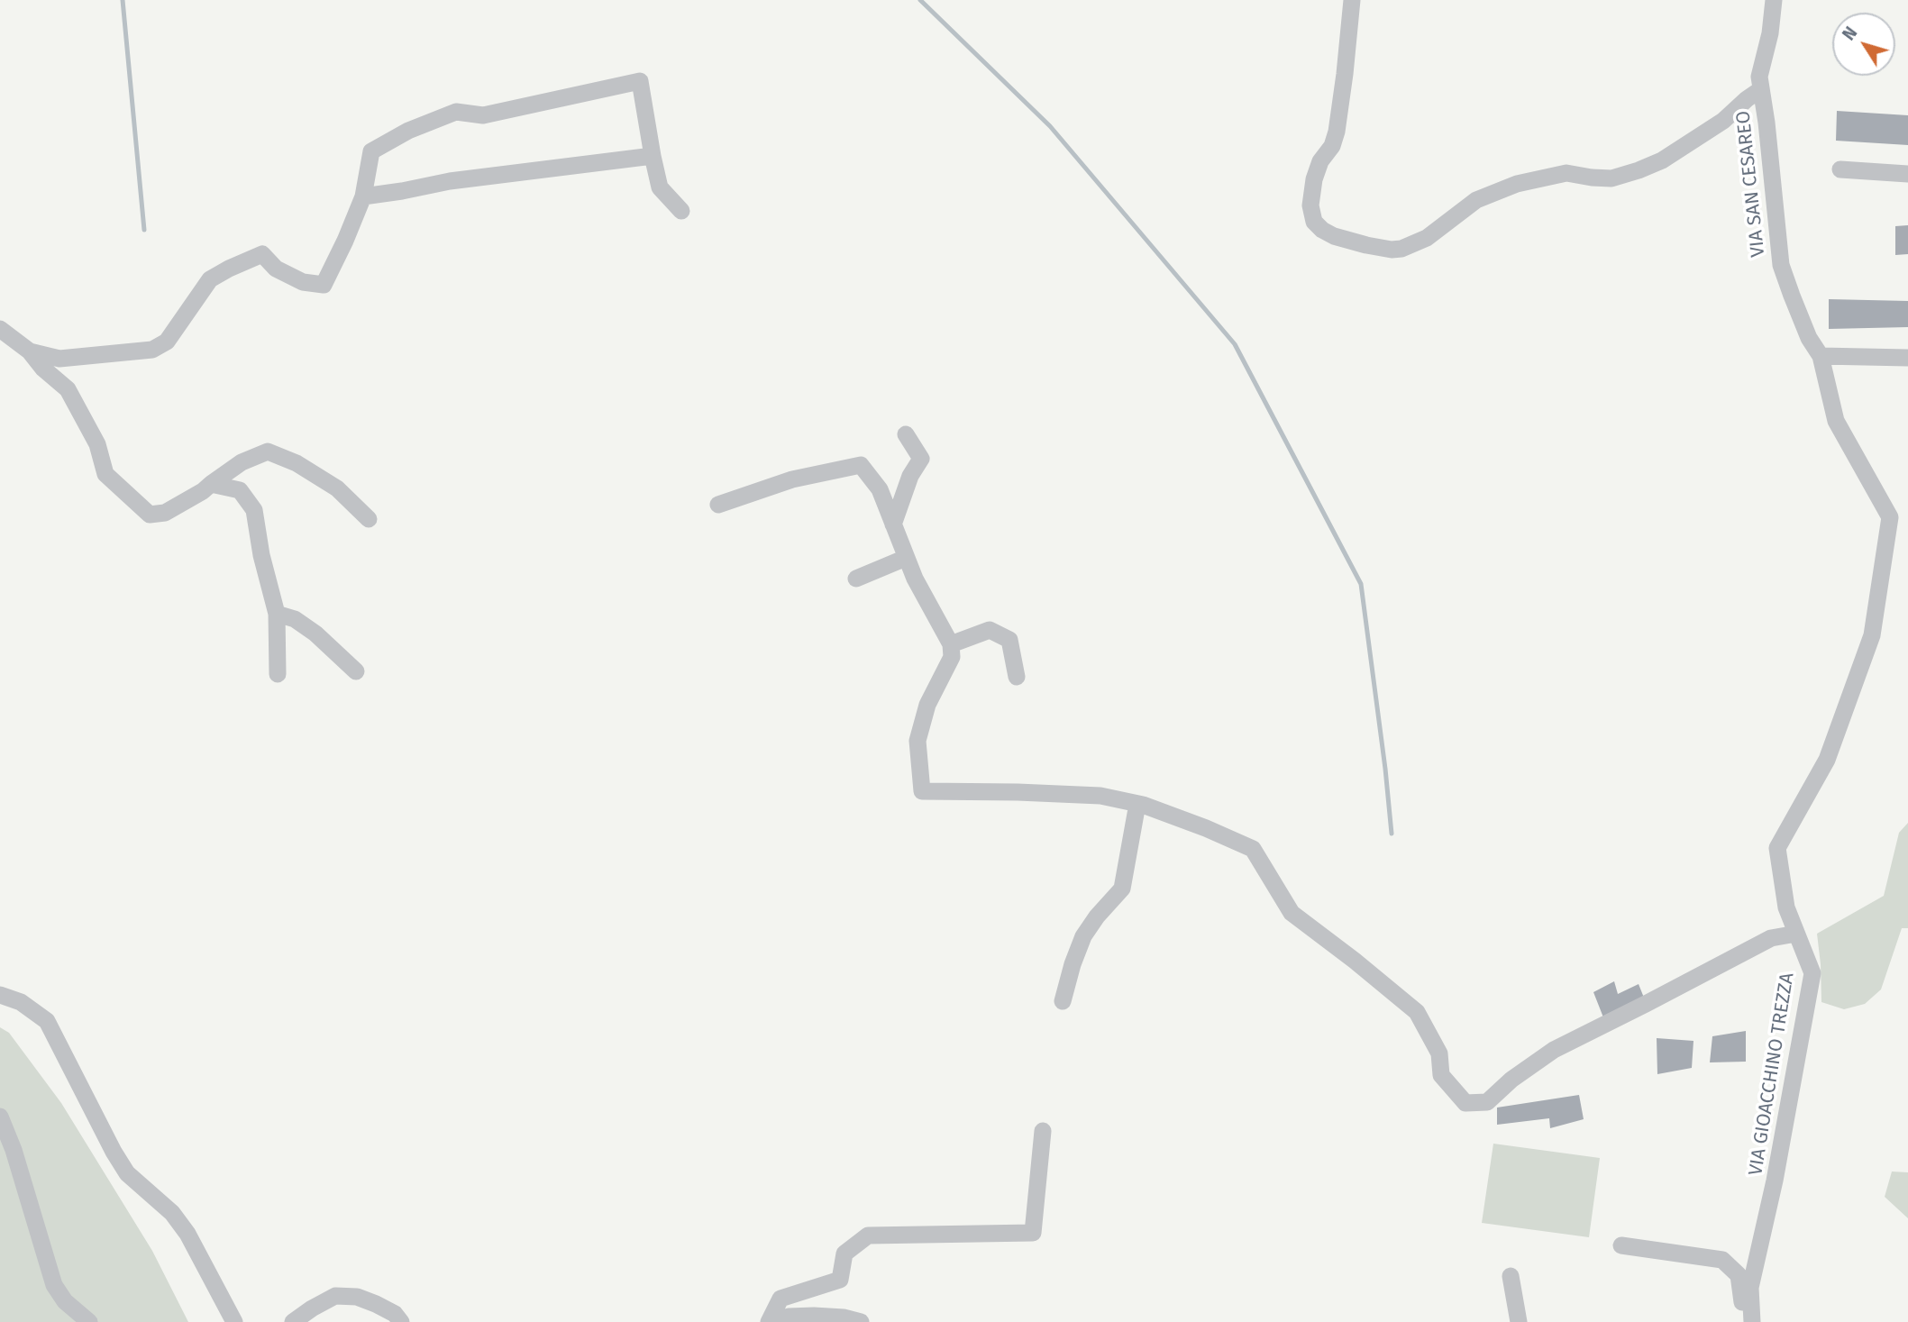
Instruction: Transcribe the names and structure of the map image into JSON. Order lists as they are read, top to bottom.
{
  "streets": {
    "street": ["VIA SAN CESAREO", "VIA GIOACCHINO TREZZA"]
  },
  "crossings": [
    ["VIA SAN CESAREO", "VIA GIOACCHINO TREZZA"]
  ],
  "north": "top left"
}
